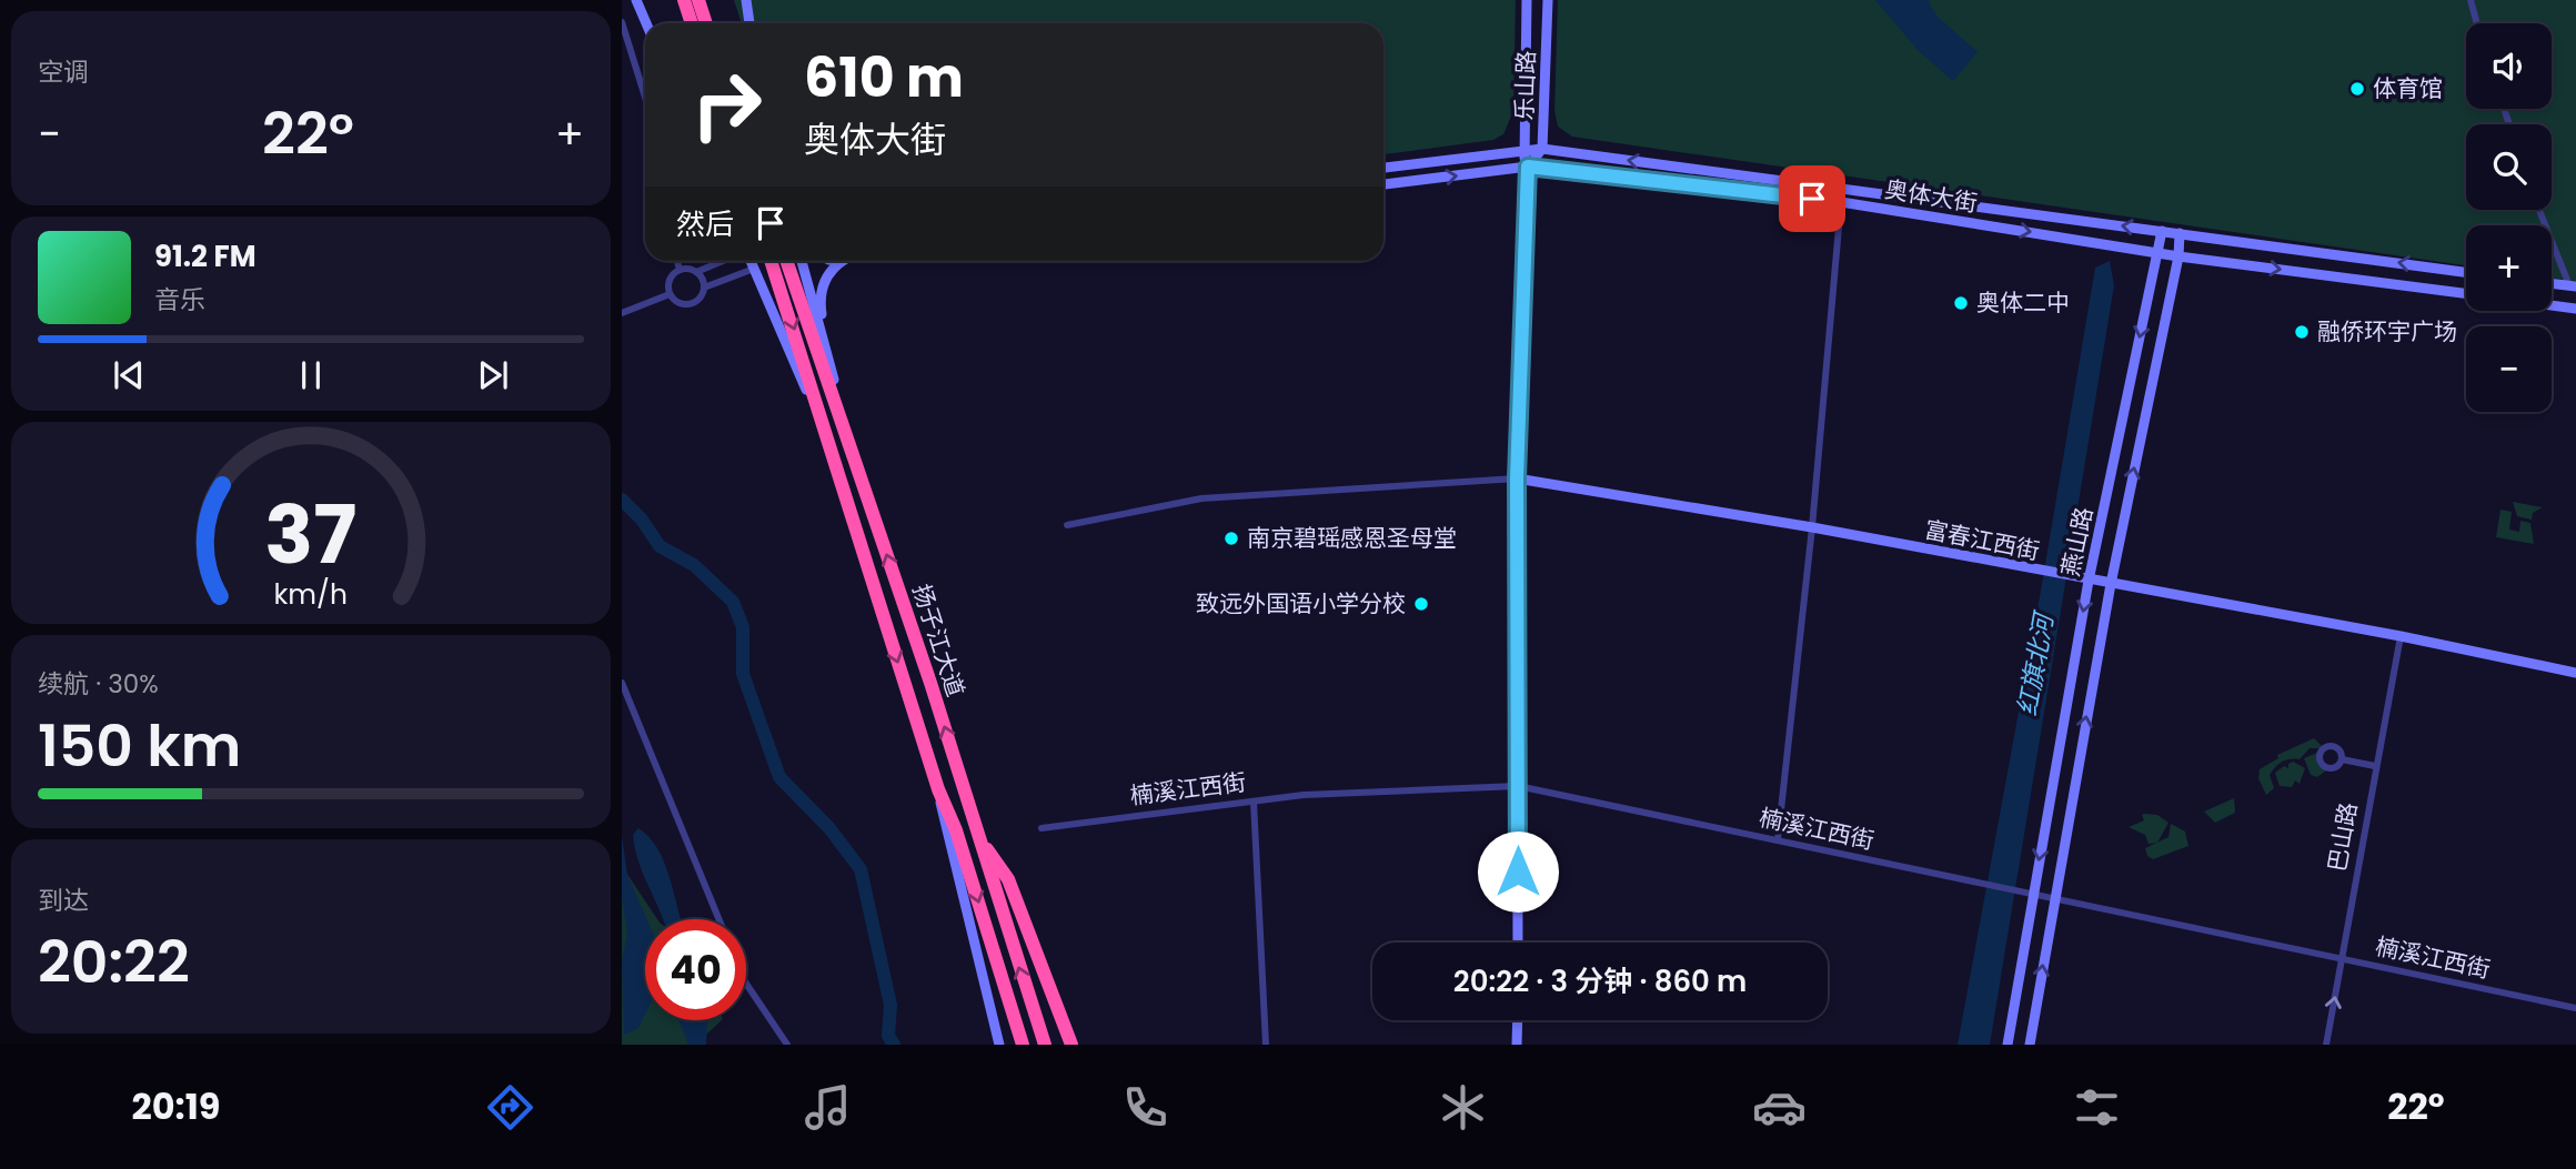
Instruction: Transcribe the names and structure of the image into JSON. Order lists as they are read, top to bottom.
{
  "streets": {
    "highway": ["扬子江大道"],
    "main road": [
      "乐山路",
      "奥体大街",
      "富春江西街",
      "燕山路"
    ],
    "street": ["楠溪江西街", "巴山路"]
  },
  "crossings": [
    ["乐山路", "奥体大街"],
    ["乐山路", "富春江西街"],
    ["乐山路", "楠溪江西街"],
    ["奥体大街", "燕山路"],
    ["富春江西街", "燕山路"],
    ["富春江西街", "巴山路"],
    ["燕山路", "楠溪江西街"],
    ["楠溪江西街", "巴山路"]
  ],
  "water": ["红旗北河"],
  "places": [
    "体育馆",
    "奥体二中",
    "融侨环宇广场",
    "南京碧瑶感恩圣母堂",
    "致远外国语小学分校"
  ],
  "page": {
    "tile": [
      "空调",
      ["续航 · 30%", "150 km"],
      ["到达", "20:22"]
    ],
    "map_buttons": ["+", "−"],
    "turn": ["610 m", "奥体大街"],
    "heat": ["−", "22°", "+"],
    "then": "然后",
    "song": ["91.2 FM", "音乐"],
    "limit": "40",
    "trip": "20:22 · 3 分钟 · 860 m",
    "tabs": ["20:19", "22°"],
    "gauge": ["37", "km/h"]
  }
}
